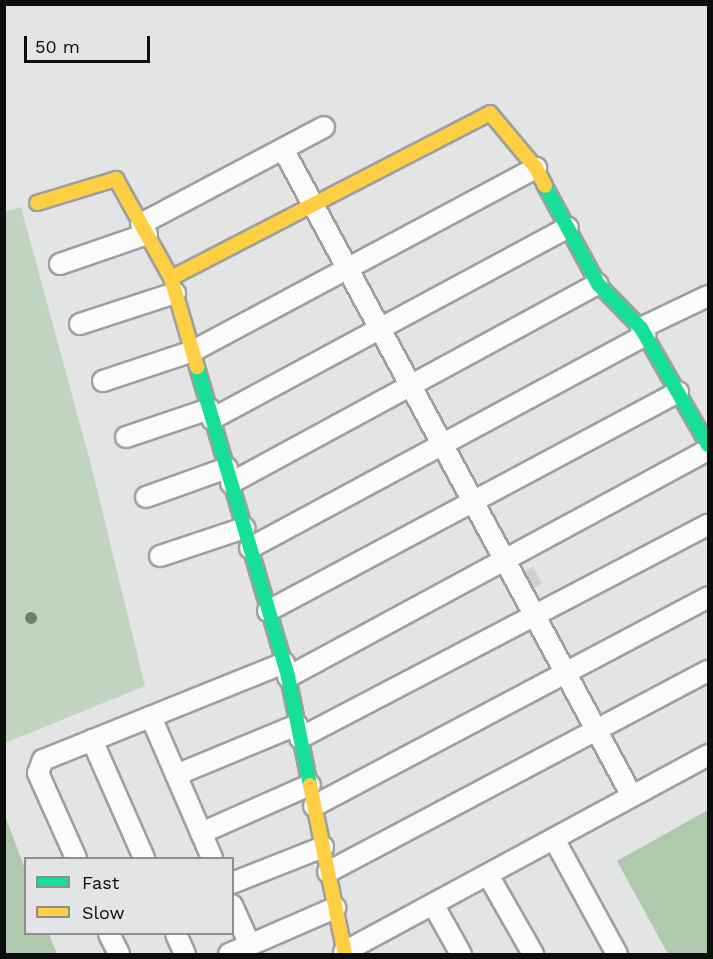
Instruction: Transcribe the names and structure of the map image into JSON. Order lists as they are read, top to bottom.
{
  "legend": ["Fast", "Slow"],
  "scale_bar": "50 m"
}
